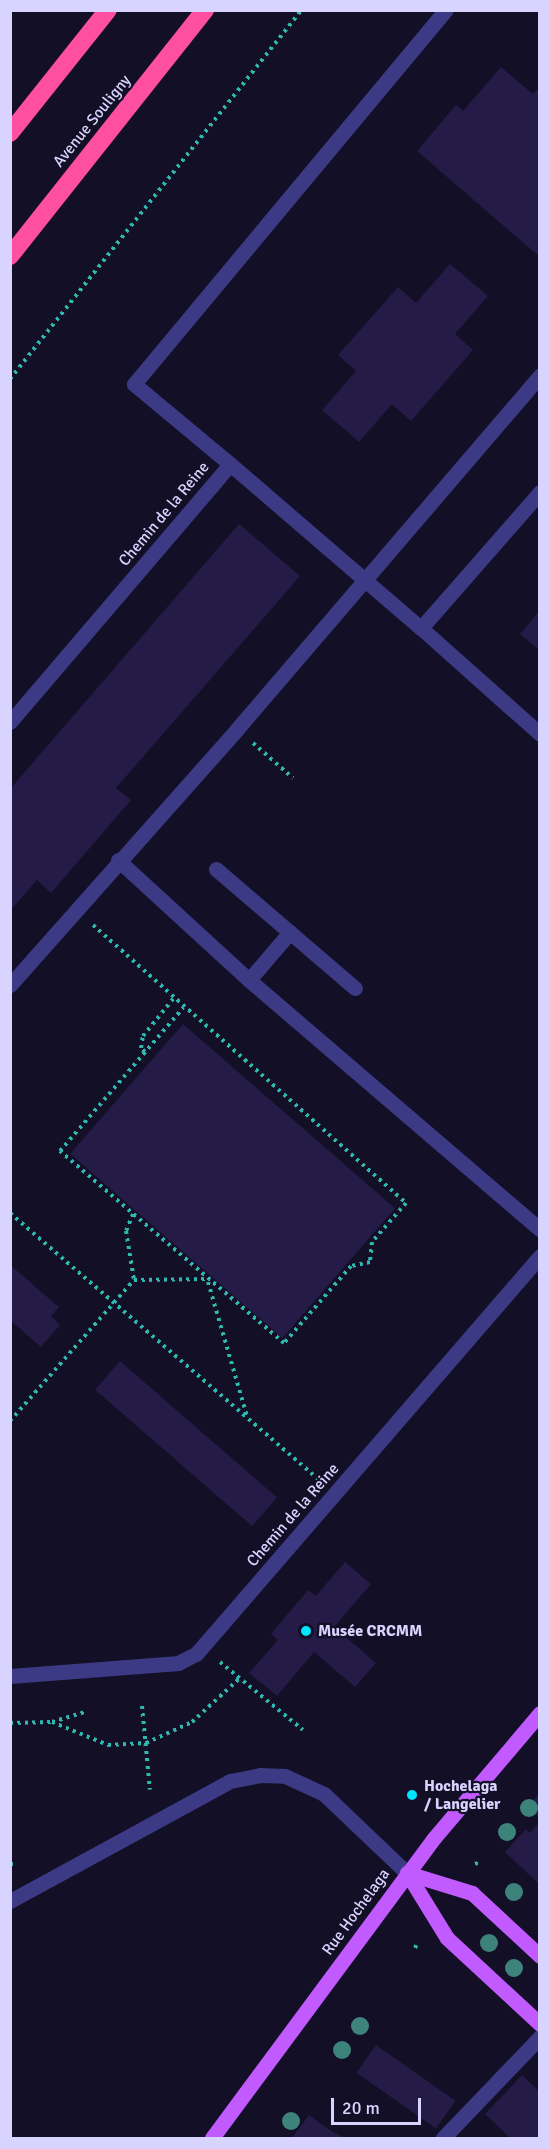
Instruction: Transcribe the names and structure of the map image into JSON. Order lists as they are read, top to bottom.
{
  "streets": {
    "highway": ["Avenue Souligny"],
    "main road": ["Rue Hochelaga"],
    "lane": ["Chemin de la Reine"]
  },
  "places": ["Musée CRCMM", "Hochelaga / Langelier"],
  "scale_bar": "20 m"
}
